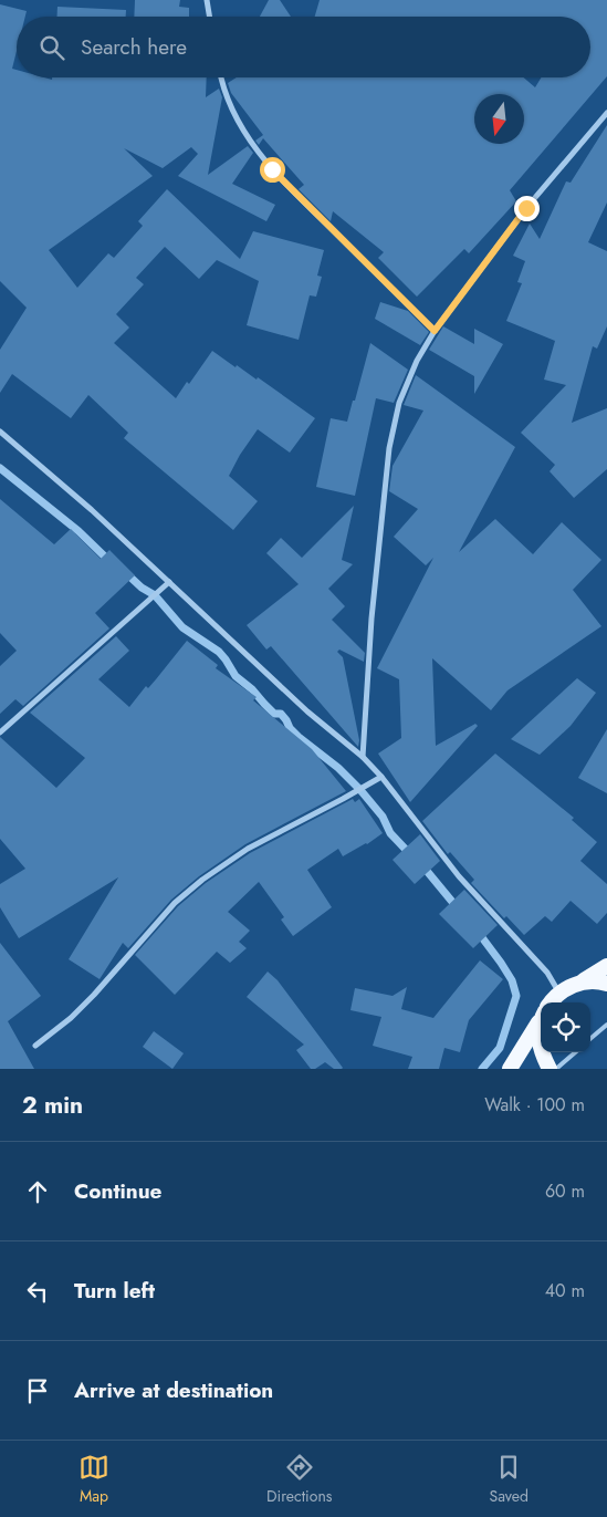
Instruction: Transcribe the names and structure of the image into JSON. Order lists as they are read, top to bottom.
{
  "north": "bottom",
  "page": {
    "search": "Search here",
    "heading": ["2 min", "Walk · 100 m"],
    "list": [
      ["Continue", "60 m"],
      ["Turn left", "40 m"],
      "Arrive at destination"
    ],
    "nav": ["Map", "Directions", "Saved"]
  }
}
